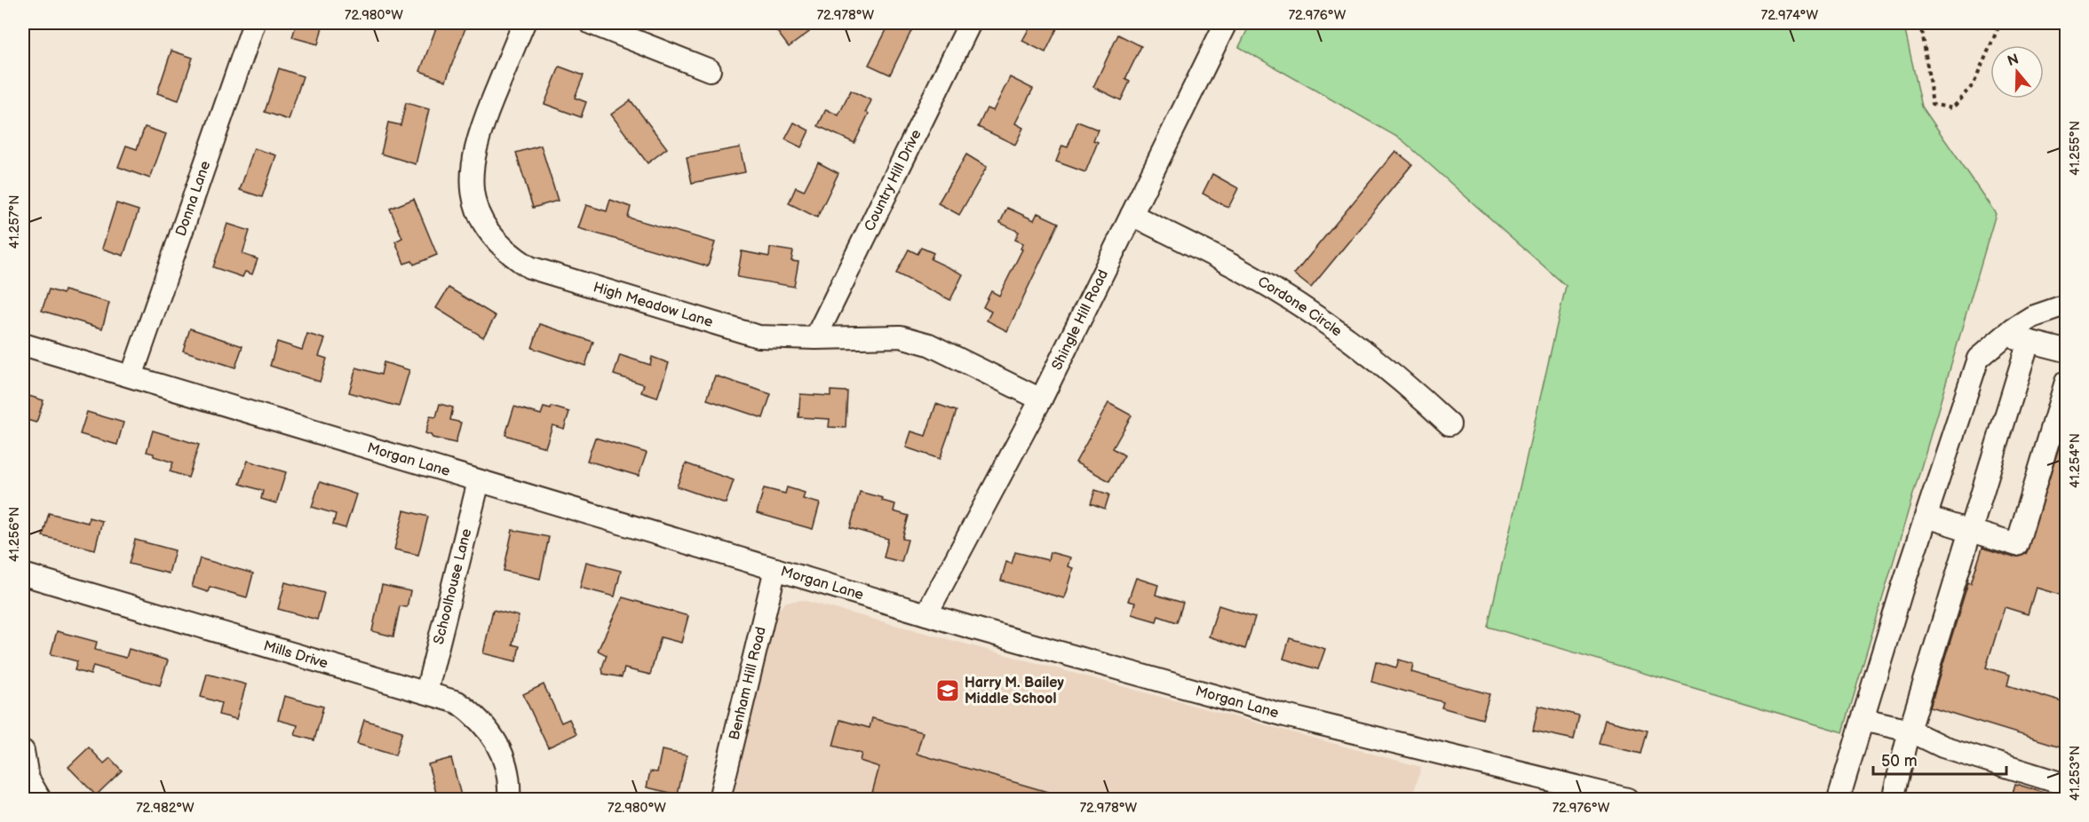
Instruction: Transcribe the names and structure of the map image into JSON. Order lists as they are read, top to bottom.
{
  "streets": {
    "street": [
      "Country Hill Drive",
      "Donna Lane",
      "High Meadow Lane",
      "Cordone Circle",
      "Shingle Hill Road",
      "Morgan Lane",
      "Schoolhouse Lane",
      "Mills Drive",
      "Benham Hill Road"
    ]
  },
  "crossings": [
    ["Country Hill Drive", "High Meadow Lane"],
    ["Donna Lane", "Morgan Lane"],
    ["High Meadow Lane", "Shingle Hill Road"],
    ["Cordone Circle", "Shingle Hill Road"],
    ["Shingle Hill Road", "Morgan Lane"],
    ["Morgan Lane", "Schoolhouse Lane"],
    ["Morgan Lane", "Benham Hill Road"],
    ["Schoolhouse Lane", "Mills Drive"]
  ],
  "places": {
    "school or university": ["Harry M. Bailey Middle School"]
  },
  "scale_bar": "50 m",
  "north": "top",
  "coordinates": [
    "72.980°W",
    "72.978°W",
    "72.976°W",
    "72.974°W",
    "41.255°N",
    "41.257°N",
    "41.254°N",
    "41.256°N",
    "41.253°N",
    "72.982°W"
  ]
}
